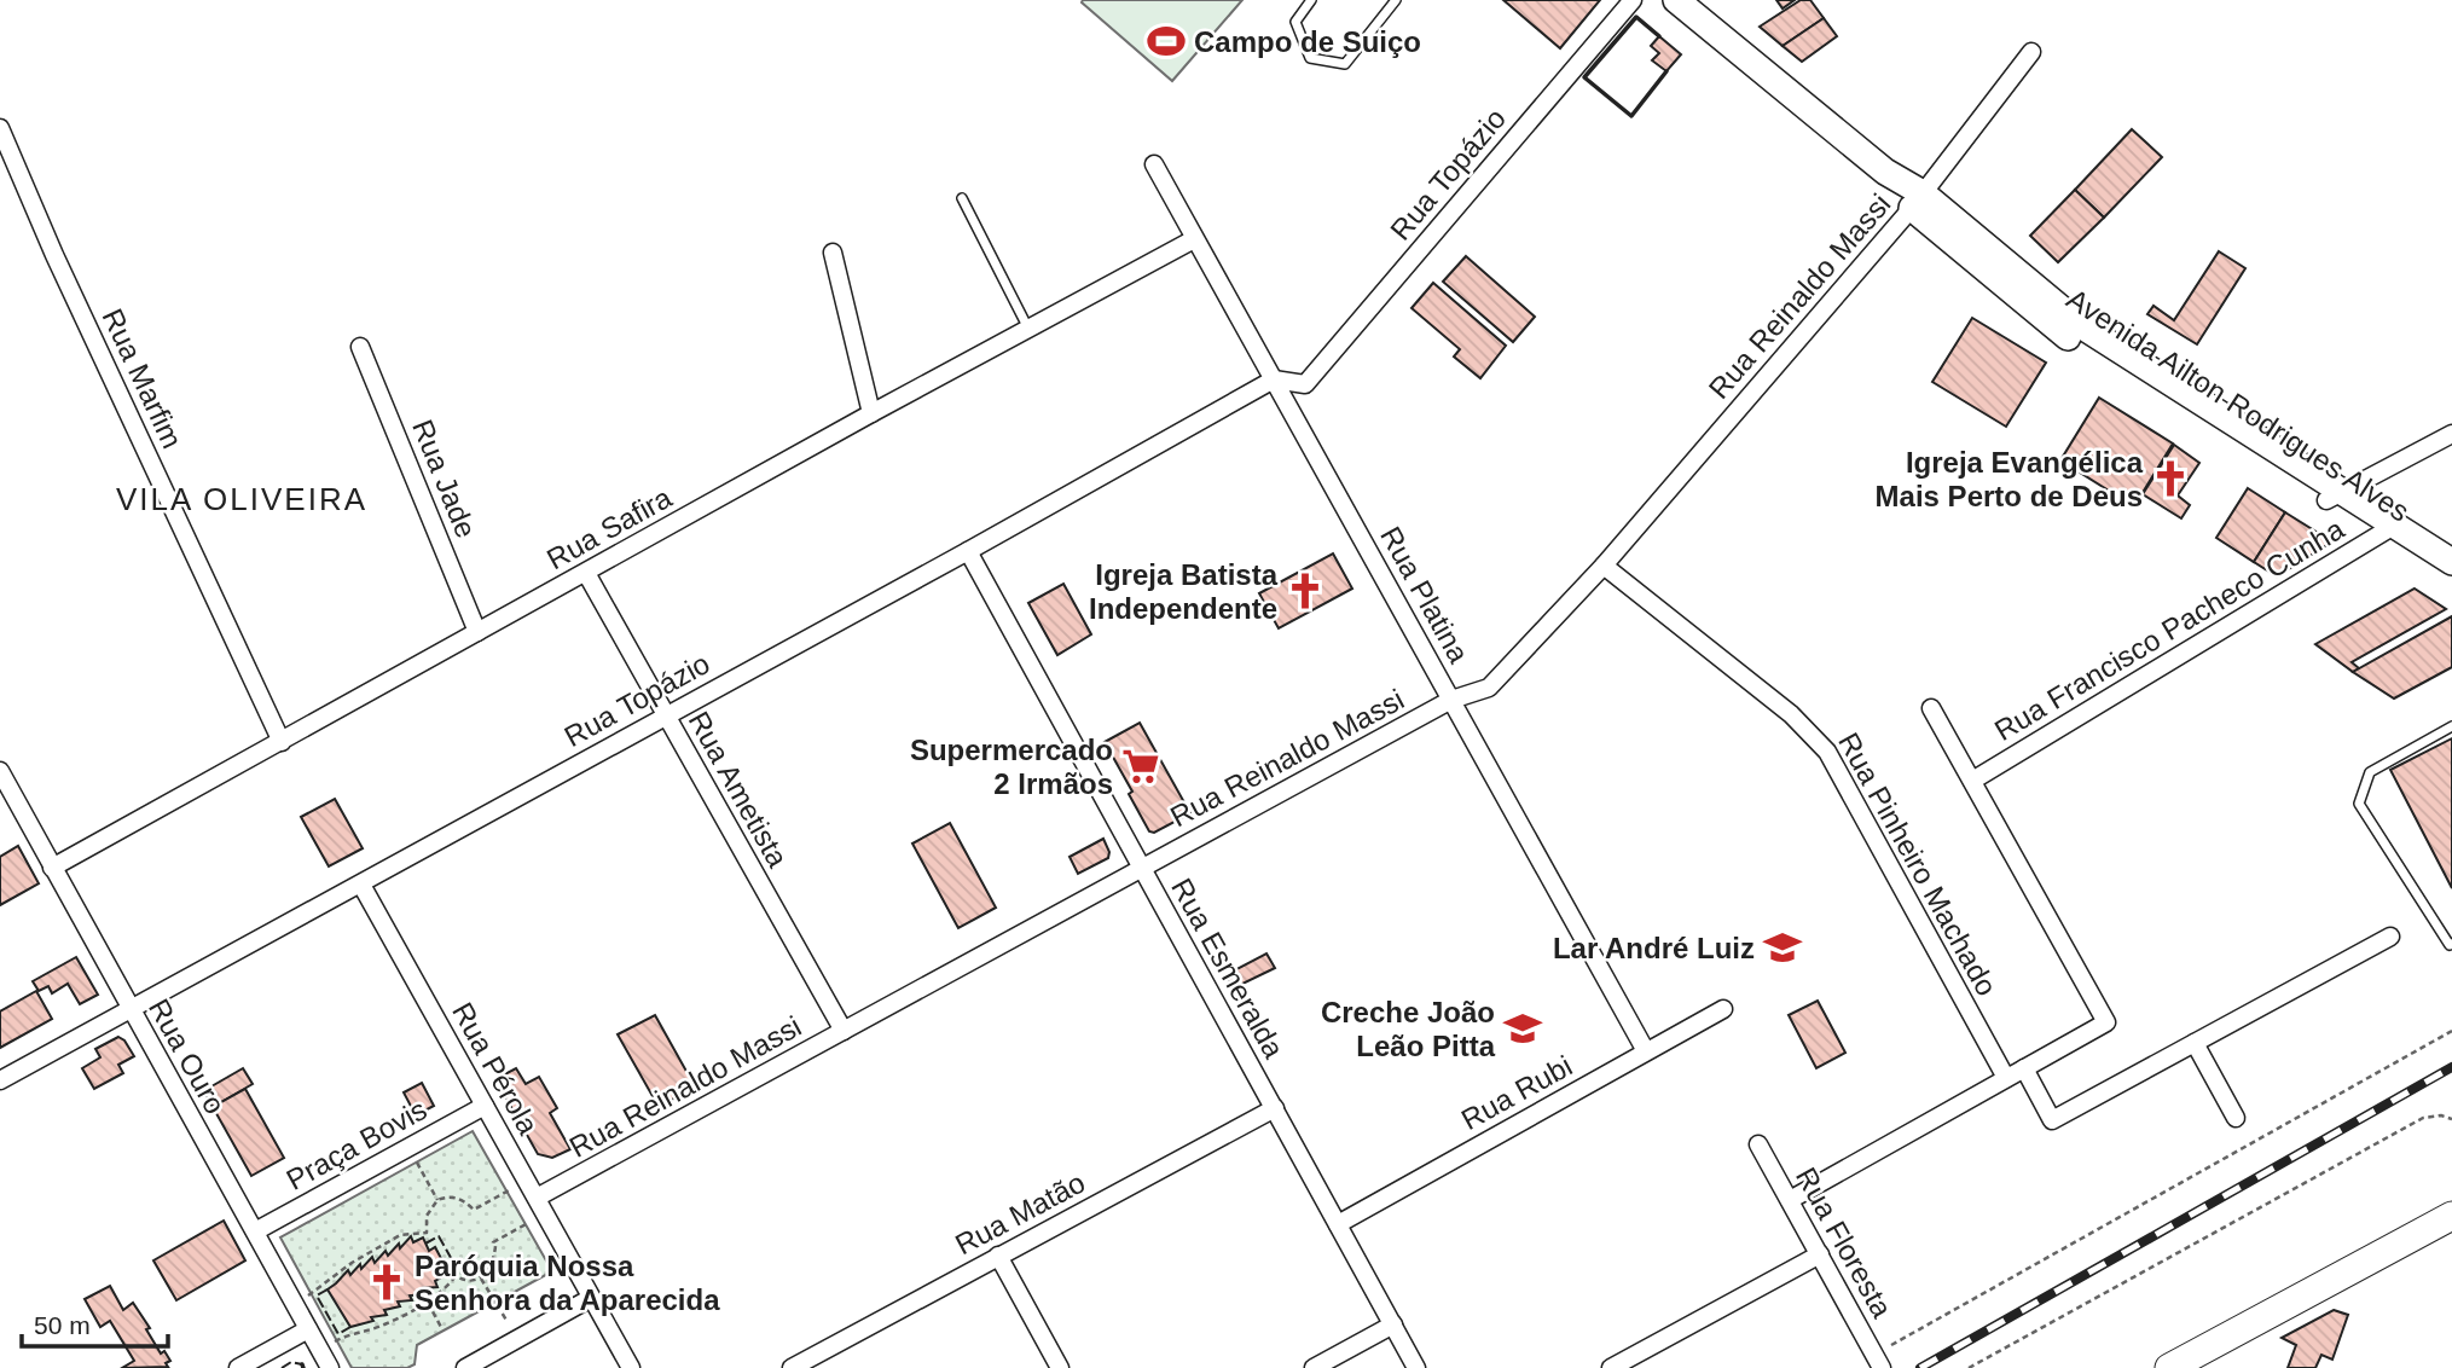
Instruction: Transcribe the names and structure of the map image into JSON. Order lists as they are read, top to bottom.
{
  "streets": {
    "main road": ["Avenida Ailton Rodrigues Alves"],
    "street": [
      "Rua Topázio",
      "Rua Reinaldo Massi",
      "Rua Marfim",
      "Rua Jade",
      "Rua Safira",
      "Rua Platina",
      "Rua Francisco Pacheco Cunha",
      "Rua Ametista",
      "Rua Pinheiro Machado",
      "Rua Esmeralda",
      "Rua Ouro",
      "Rua Pérola",
      "Rua Rubi",
      "Praça Bovis",
      "Rua Matão",
      "Rua Floresta"
    ]
  },
  "crossings": [
    ["Rua Topázio", "Rua Platina"],
    ["Rua Topázio", "Rua Ametista"],
    ["Rua Topázio", "Rua Esmeralda"],
    ["Rua Topázio", "Rua Ouro"],
    ["Rua Topázio", "Rua Pérola"],
    ["Rua Reinaldo Massi", "Avenida Ailton Rodrigues Alves"],
    ["Rua Reinaldo Massi", "Rua Platina"],
    ["Rua Reinaldo Massi", "Rua Ametista"],
    ["Rua Reinaldo Massi", "Rua Pinheiro Machado"],
    ["Rua Reinaldo Massi", "Rua Esmeralda"],
    ["Rua Reinaldo Massi", "Rua Pérola"],
    ["Rua Marfim", "Rua Safira"],
    ["Avenida Ailton Rodrigues Alves", "Rua Francisco Pacheco Cunha"],
    ["Rua Jade", "Rua Safira"],
    ["Rua Safira", "Rua Platina"],
    ["Rua Safira", "Rua Ametista"],
    ["Rua Safira", "Rua Ouro"],
    ["Rua Platina", "Rua Rubi"],
    ["Rua Esmeralda", "Rua Rubi"],
    ["Rua Esmeralda", "Rua Matão"],
    ["Rua Ouro", "Praça Bovis"],
    ["Rua Pérola", "Praça Bovis"]
  ],
  "districts": ["VILA OLIVEIRA"],
  "places": {
    "sports": ["Campo de Suiço"],
    "church": ["Igreja Evangélica Mais Perto de Deus", "Igreja Batista Independente", "Paróquia Nossa Senhora da Aparecida"],
    "supermarket": ["Supermercado 2 Irmãos"],
    "school or university": ["Lar André Luiz", "Creche João Leão Pitta"]
  },
  "scale_bar": "50 m"
}
